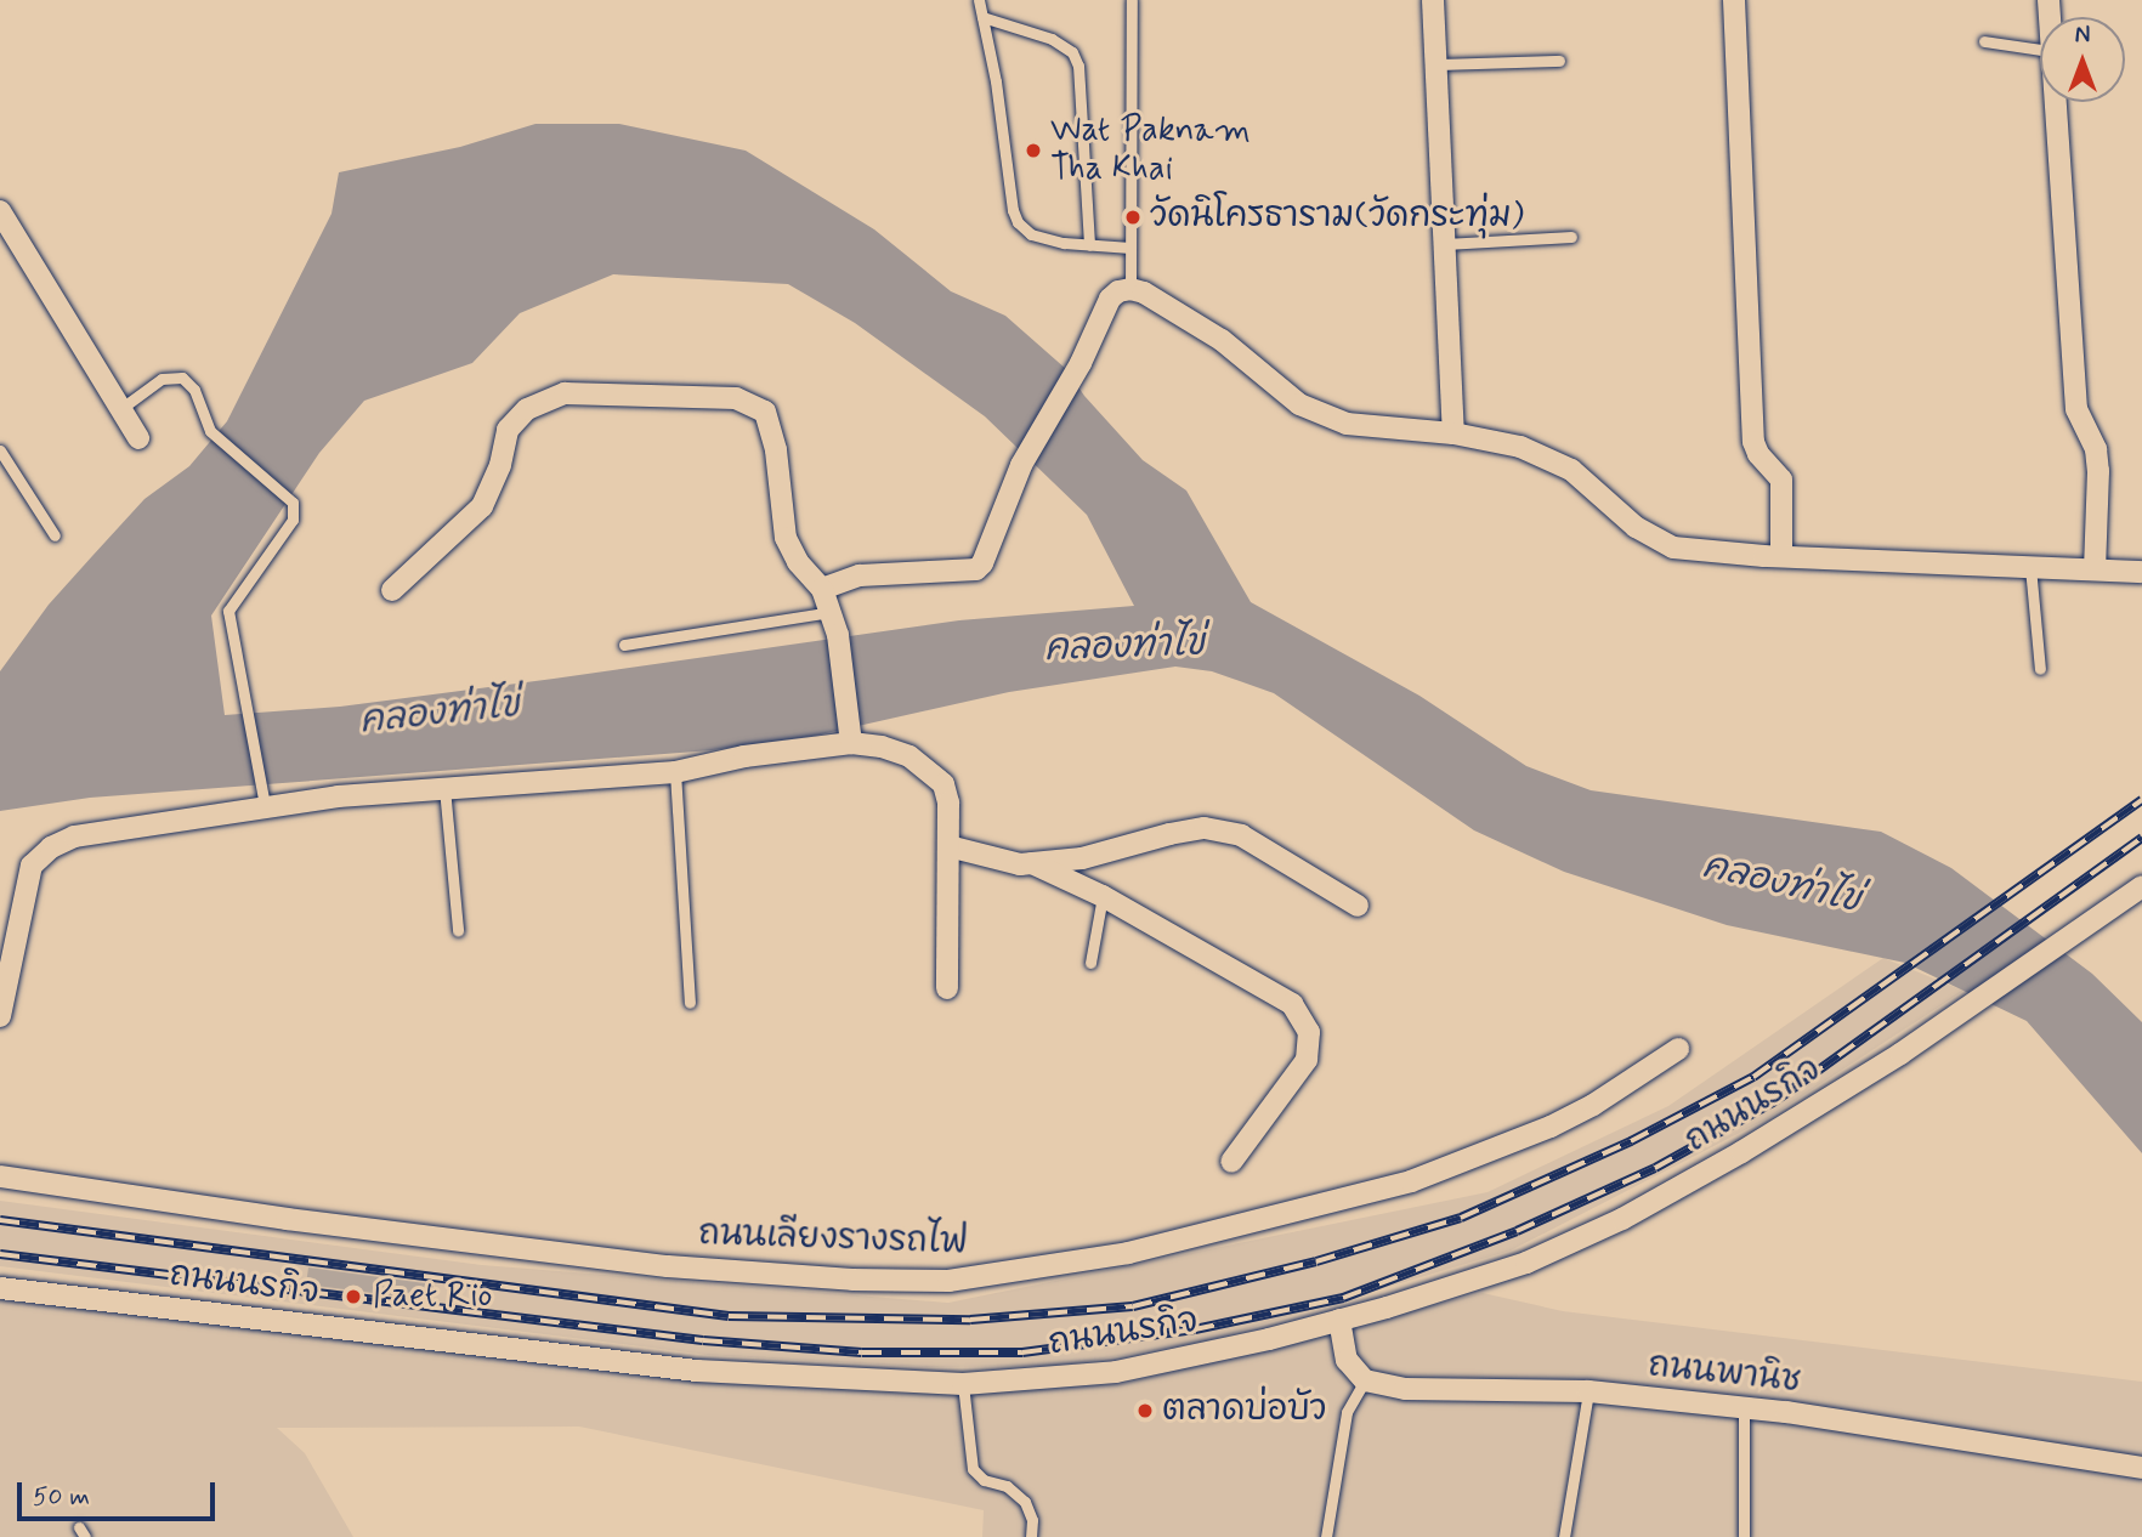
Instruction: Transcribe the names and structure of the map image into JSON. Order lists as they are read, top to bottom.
{
  "streets": {
    "street": ["ถนนนรกิจ", "ถนนเลียงรางรถไฟ", "ถนนพานิช"]
  },
  "water": ["คลองท่าไข่"],
  "places": [
    "Wat Paknam Tha Khai",
    "วัดนิโครธาราม(วัดกระทุ่ม)",
    "Paet Rio",
    "ตลาดบ่อบัว"
  ],
  "scale_bar": "50 m",
  "north": "top"
}
